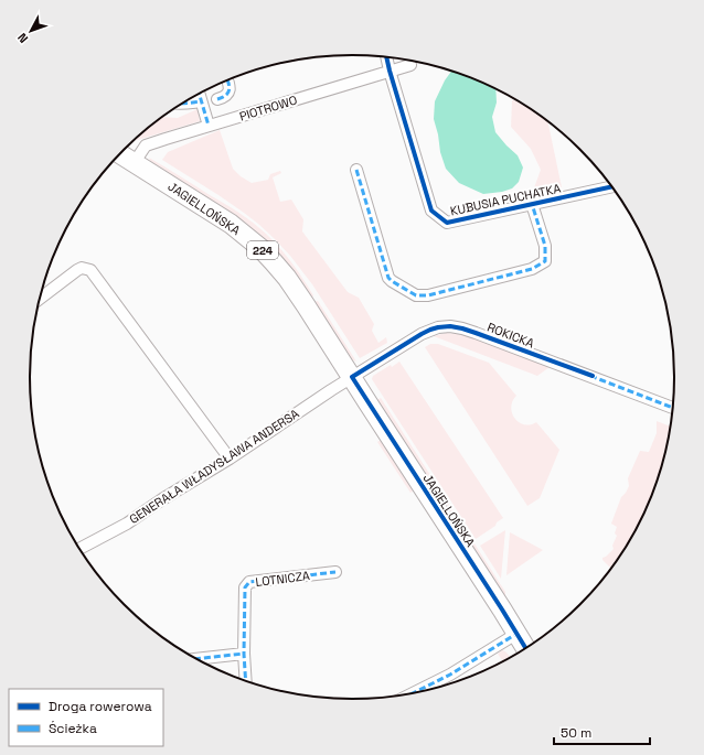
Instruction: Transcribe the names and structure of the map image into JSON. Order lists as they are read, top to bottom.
{
  "streets": {
    "main road": ["JAGIELLOŃSKA", "224"],
    "street": [
      "PIOTROWO",
      "KUBUSIA PUCHATKA",
      "ROKICKA",
      "GENERAŁA WŁADYSŁAWA ANDERSA",
      "LOTNICZA"
    ]
  },
  "crossings": [
    ["PIOTROWO", "KUBUSIA PUCHATKA"],
    ["PIOTROWO", "JAGIELLOŃSKA"],
    ["JAGIELLOŃSKA", "ROKICKA"],
    ["JAGIELLOŃSKA", "GENERAŁA WŁADYSŁAWA ANDERSA"],
    ["ROKICKA", "GENERAŁA WŁADYSŁAWA ANDERSA"]
  ],
  "legend": ["Droga rowerowa", "Ścieżka"],
  "scale_bar": "50 m",
  "north": "bottom left"
}
